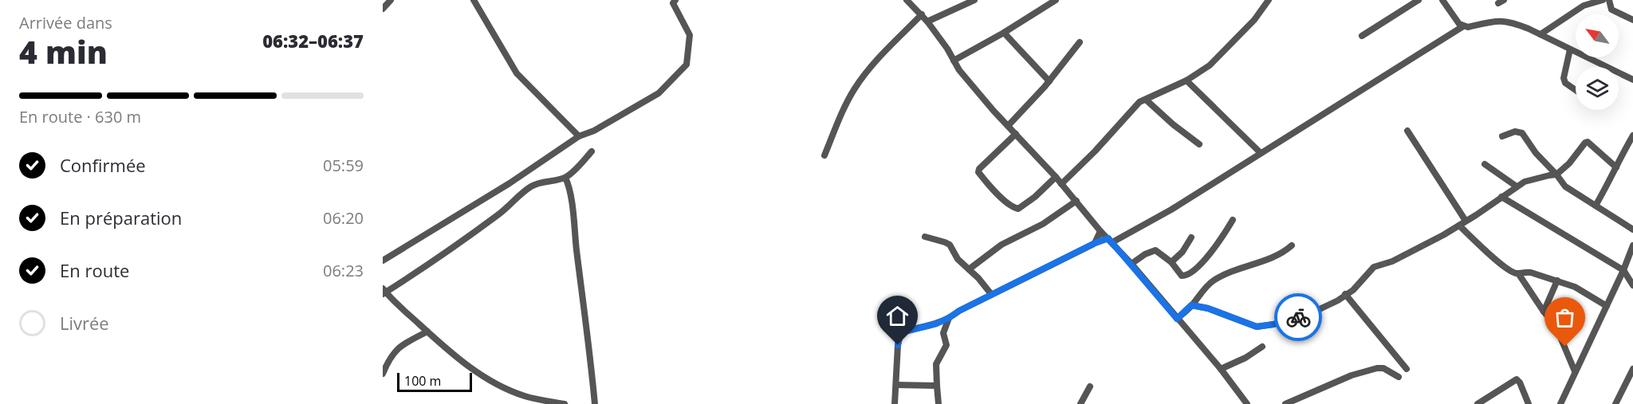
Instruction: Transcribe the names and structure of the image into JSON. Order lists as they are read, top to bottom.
{
  "scale_bar": "100 m",
  "north": "top left",
  "page": {
    "heading": ["4 min", "Arrivée dans", "06:32–06:37"],
    "bar": "En route · 630 m",
    "list": [
      ["Confirmée", "05:59"],
      ["En préparation", "06:20"],
      ["En route", "06:23"],
      "Livrée"
    ],
    "scale": "100 m"
  }
}
